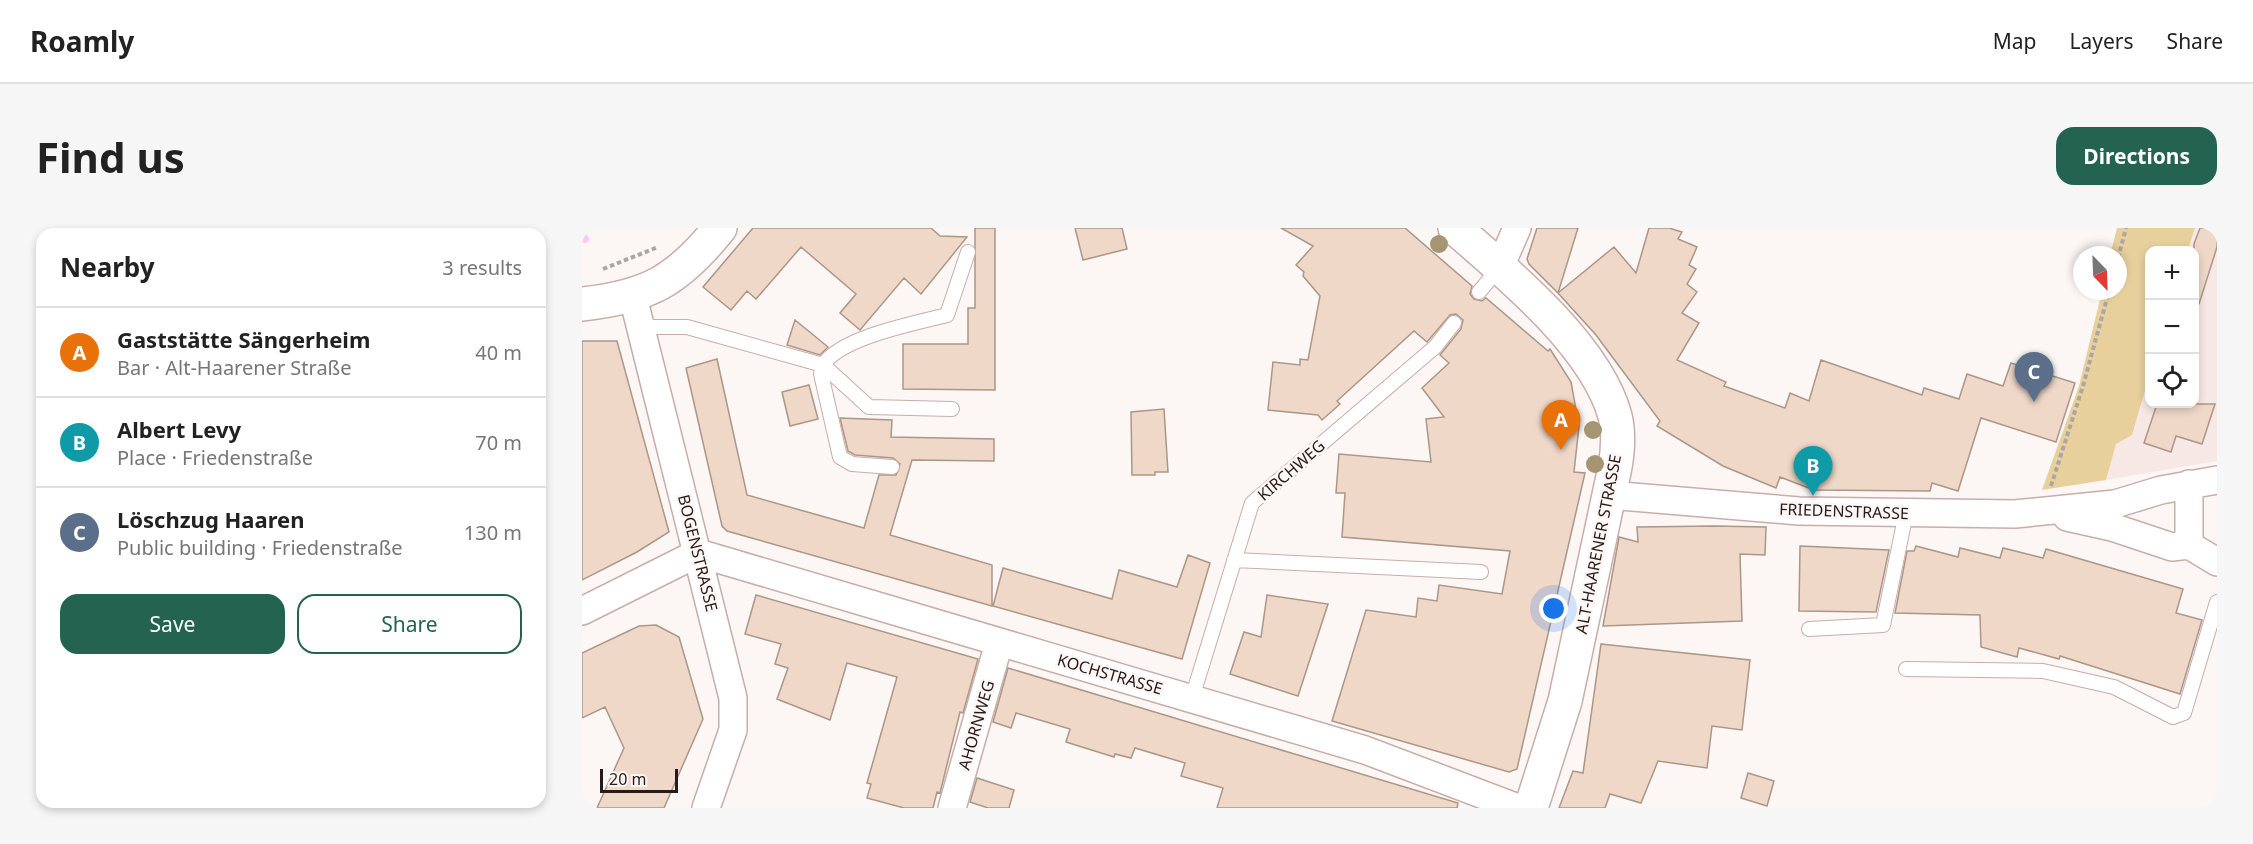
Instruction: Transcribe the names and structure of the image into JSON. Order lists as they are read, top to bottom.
{
  "streets": {
    "main road": ["ALT-HAARENER STRASSE"],
    "street": [
      "FRIEDENSTRASSE",
      "BOGENSTRASSE",
      "KOCHSTRASSE",
      "AHORNWEG"
    ],
    "lane": ["KIRCHWEG"]
  },
  "crossings": [
    ["KIRCHWEG", "KOCHSTRASSE"],
    ["FRIEDENSTRASSE", "ALT-HAARENER STRASSE"],
    ["BOGENSTRASSE", "KOCHSTRASSE"],
    ["KOCHSTRASSE", "AHORNWEG"]
  ],
  "scale_bar": "20 m",
  "north": "bottom right",
  "page": {
    "header": "Roamly",
    "nav": ["Map", "Layers", "Share"],
    "buttons": [
      "Directions",
      ["Save", "Share"]
    ],
    "title": "Find us",
    "heading": ["Nearby", "3 results"],
    "map_buttons": ["+", "−"],
    "list": [
      {
        "mark": "A",
        "name": "Gaststätte Sängerheim",
        "note": "Bar · Alt-Haarener Straße",
        "value": "40 m"
      },
      {
        "mark": "B",
        "name": "Albert Levy",
        "note": "Place · Friedenstraße",
        "value": "70 m"
      },
      {
        "mark": "C",
        "name": "Löschzug Haaren",
        "note": "Public building · Friedenstraße",
        "value": "130 m"
      }
    ],
    "pins": ["C", "A", "B"],
    "scale": "20 m"
  }
}
